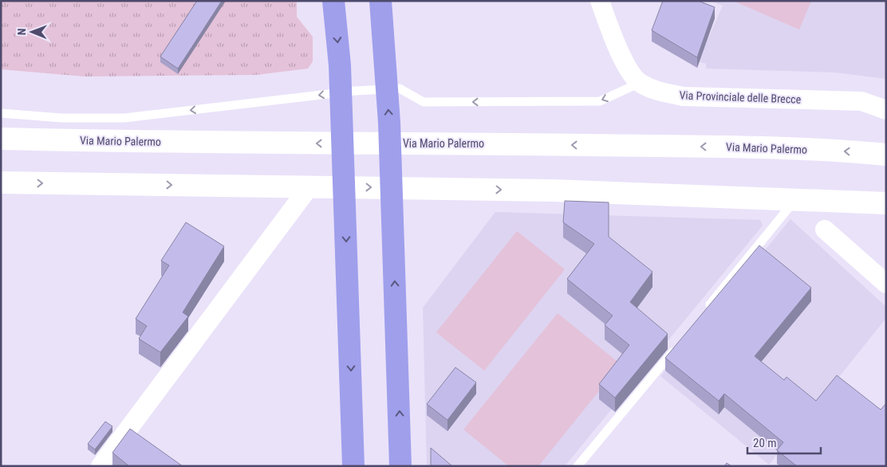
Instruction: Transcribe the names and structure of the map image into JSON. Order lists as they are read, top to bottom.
{
  "streets": {
    "street": ["Via Provinciale delle Brecce", "Via Mario Palermo"]
  },
  "scale_bar": "20 m",
  "north": "left"
}
